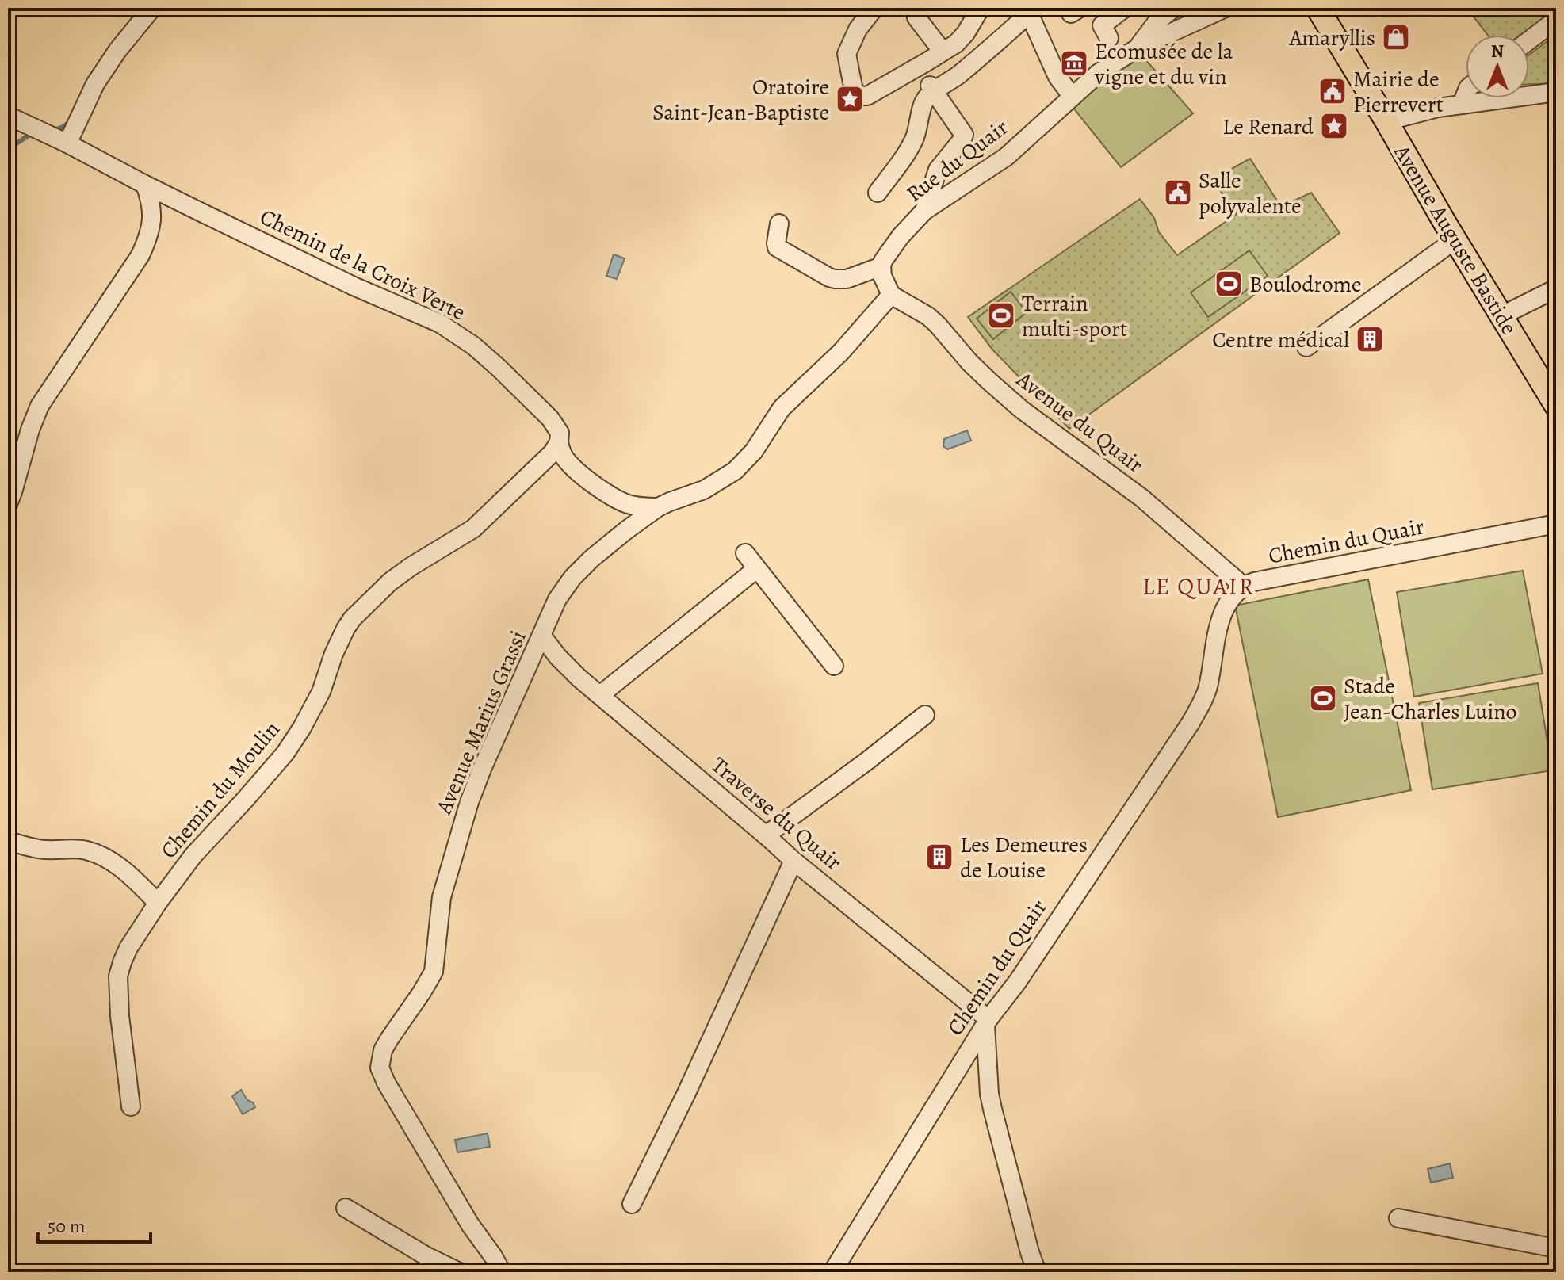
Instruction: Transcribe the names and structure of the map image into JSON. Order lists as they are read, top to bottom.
{
  "streets": {
    "main road": ["Avenue Auguste Bastide"],
    "street": [
      "Rue du Quair",
      "Chemin de la Croix Verte",
      "Avenue du Quair",
      "Chemin du Quair",
      "Avenue Marius Grassi",
      "Chemin du Moulin",
      "Traverse du Quair"
    ]
  },
  "crossings": [
    ["Chemin de la Croix Verte", "Avenue Marius Grassi"],
    ["Chemin de la Croix Verte", "Chemin du Moulin"],
    ["Avenue du Quair", "Chemin du Quair"],
    ["Avenue du Quair", "Avenue Marius Grassi"],
    ["Chemin du Quair", "Traverse du Quair"],
    ["Avenue Marius Grassi", "Traverse du Quair"]
  ],
  "districts": ["LE QUAIR"],
  "places": {
    "shop": ["Amaryllis"],
    "museum": ["Ecomusée de la vigne et du vin"],
    "public building": ["Mairie de Pierrevert", "Salle polyvalente"],
    "place": ["Oratoire Saint-Jean-Baptiste", "Le Renard"],
    "sports": ["Boulodrome", "Terrain multi-sport", "Stade Jean-Charles Luino"],
    "building": ["Centre médical", "Les Demeures de Louise"]
  },
  "scale_bar": "50 m",
  "north": "top"
}
